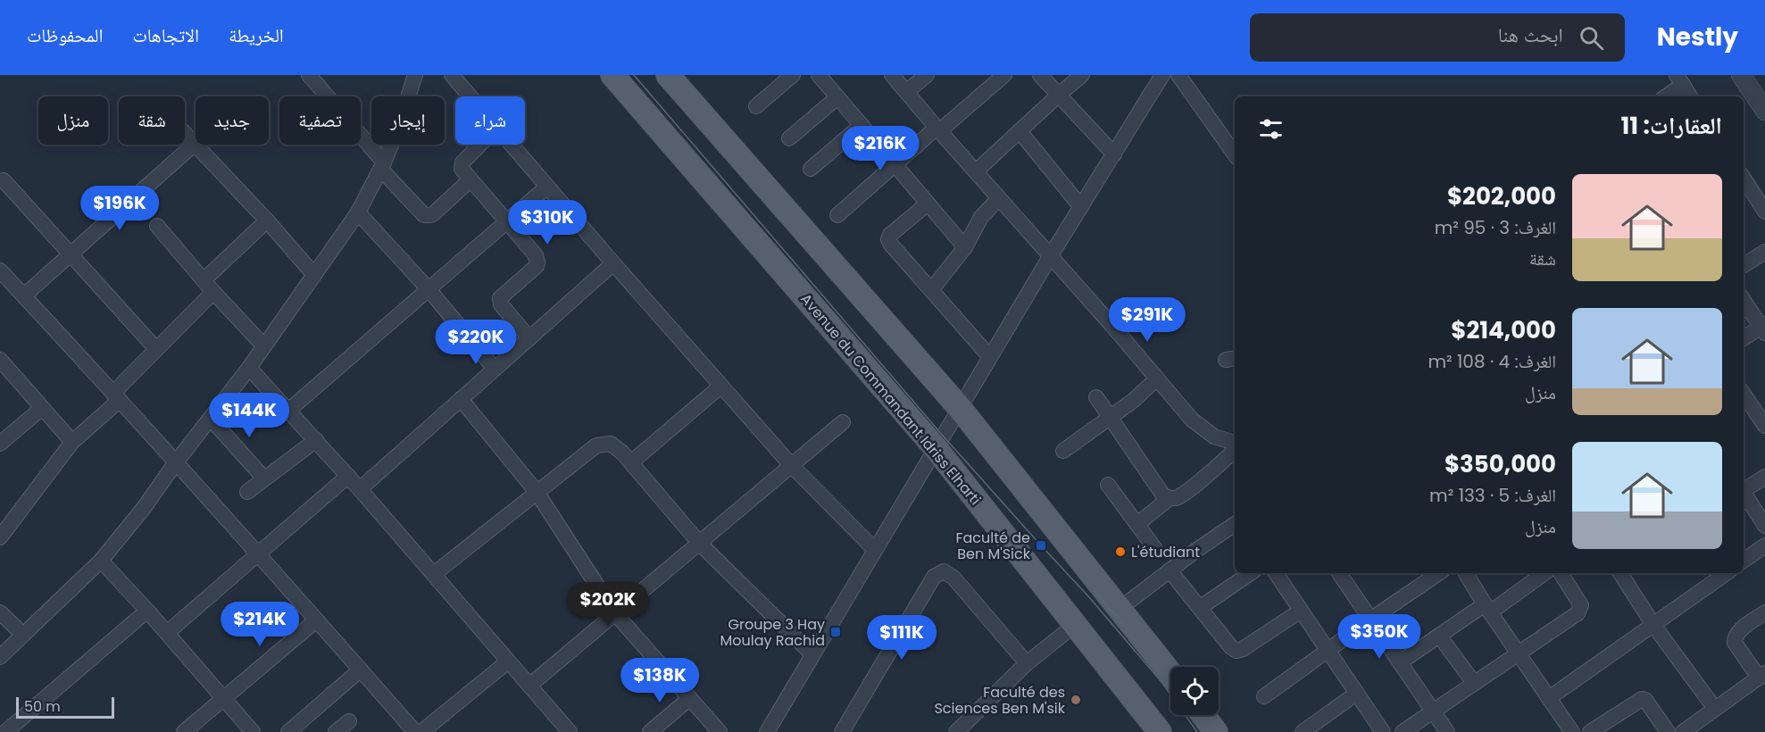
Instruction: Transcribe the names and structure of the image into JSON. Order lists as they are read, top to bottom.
{
  "streets": {
    "main road": ["Avenue du Commandant Idriss Elharti"]
  },
  "places": {
    "transit": ["Faculté de Ben M'Sick", "Groupe 3 Hay Moulay Rachid"],
    "other": ["L'étudiant", "Faculté des Sciences Ben M'sik"]
  },
  "scale_bar": "50 m",
  "page": {
    "header": "Nestly",
    "search": "ابحث هنا",
    "nav": ["الخريطة", "الاتجاهات", "المحفوظات"],
    "chip": [
      "شراء",
      "إيجار",
      "تصفية",
      "جديد",
      "شقة",
      "منزل"
    ],
    "heading": "العقارات: 11",
    "price": [
      "$216K",
      "$196K",
      "$310K",
      "$291K",
      "$220K",
      "$144K",
      "$202K",
      "$214K",
      "$350K",
      "$111K",
      "$138K"
    ],
    "list": [
      {
        "name": "$202,000",
        "note": "الغرف: 3 · 95 m² · شقة"
      },
      {
        "name": "$214,000",
        "note": "الغرف: 4 · 108 m² · منزل"
      },
      {
        "name": "$350,000",
        "note": "الغرف: 5 · 133 m² · منزل"
      }
    ],
    "scale": "50 m"
  }
}
